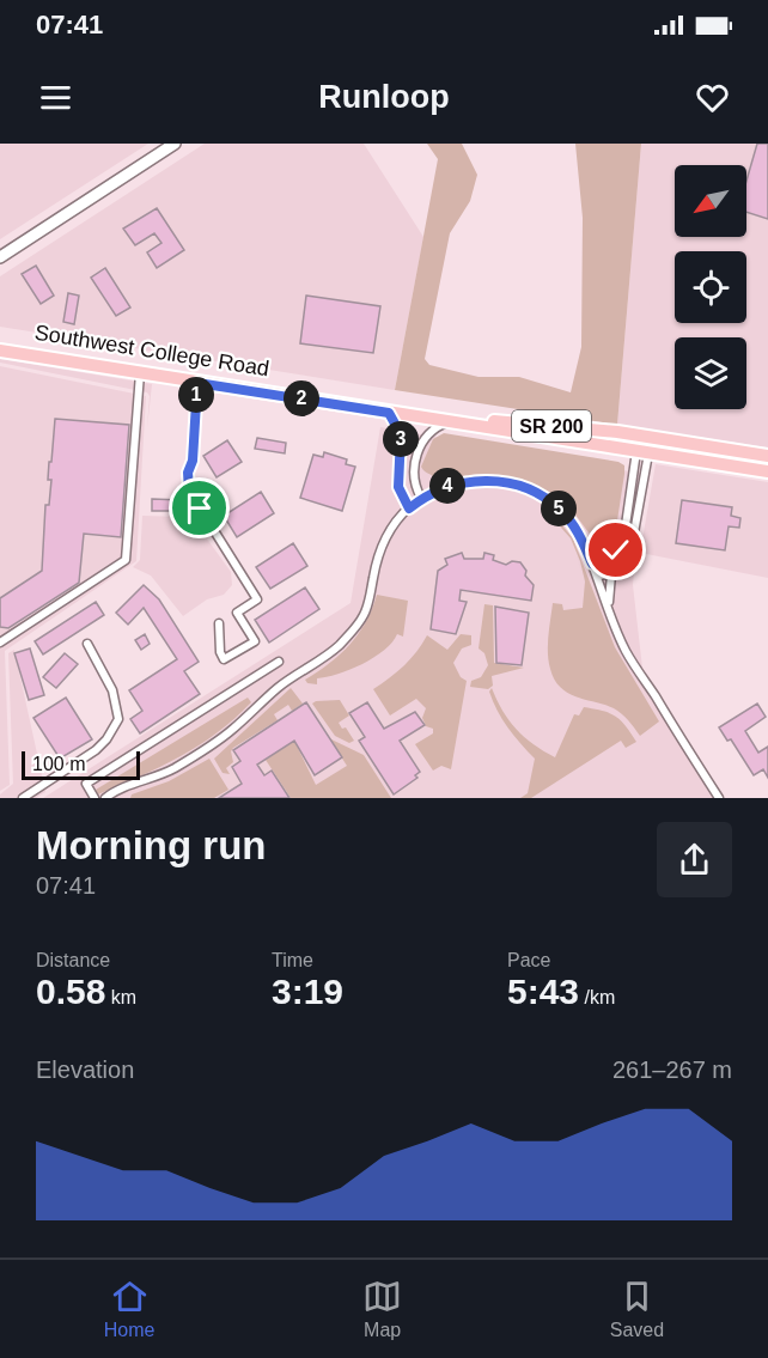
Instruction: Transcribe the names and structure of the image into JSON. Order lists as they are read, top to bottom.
{
  "streets": {
    "main road": ["Southwest College Road", "SR 200"]
  },
  "scale_bar": "100 m",
  "north": "bottom left",
  "page": {
    "status": "07:41",
    "header": "Runloop",
    "pins": [
      "1",
      "2",
      "3",
      "4",
      "5"
    ],
    "scale": "100 m",
    "heading": ["Morning run", "07:41"],
    "stats": [
      ["Distance", "0.58 km"],
      ["Time", "3:19"],
      ["Pace", "5:43 /km"]
    ],
    "chart": ["Elevation", "261–267 m"],
    "tabs": ["Home", "Map", "Saved"]
  }
}
